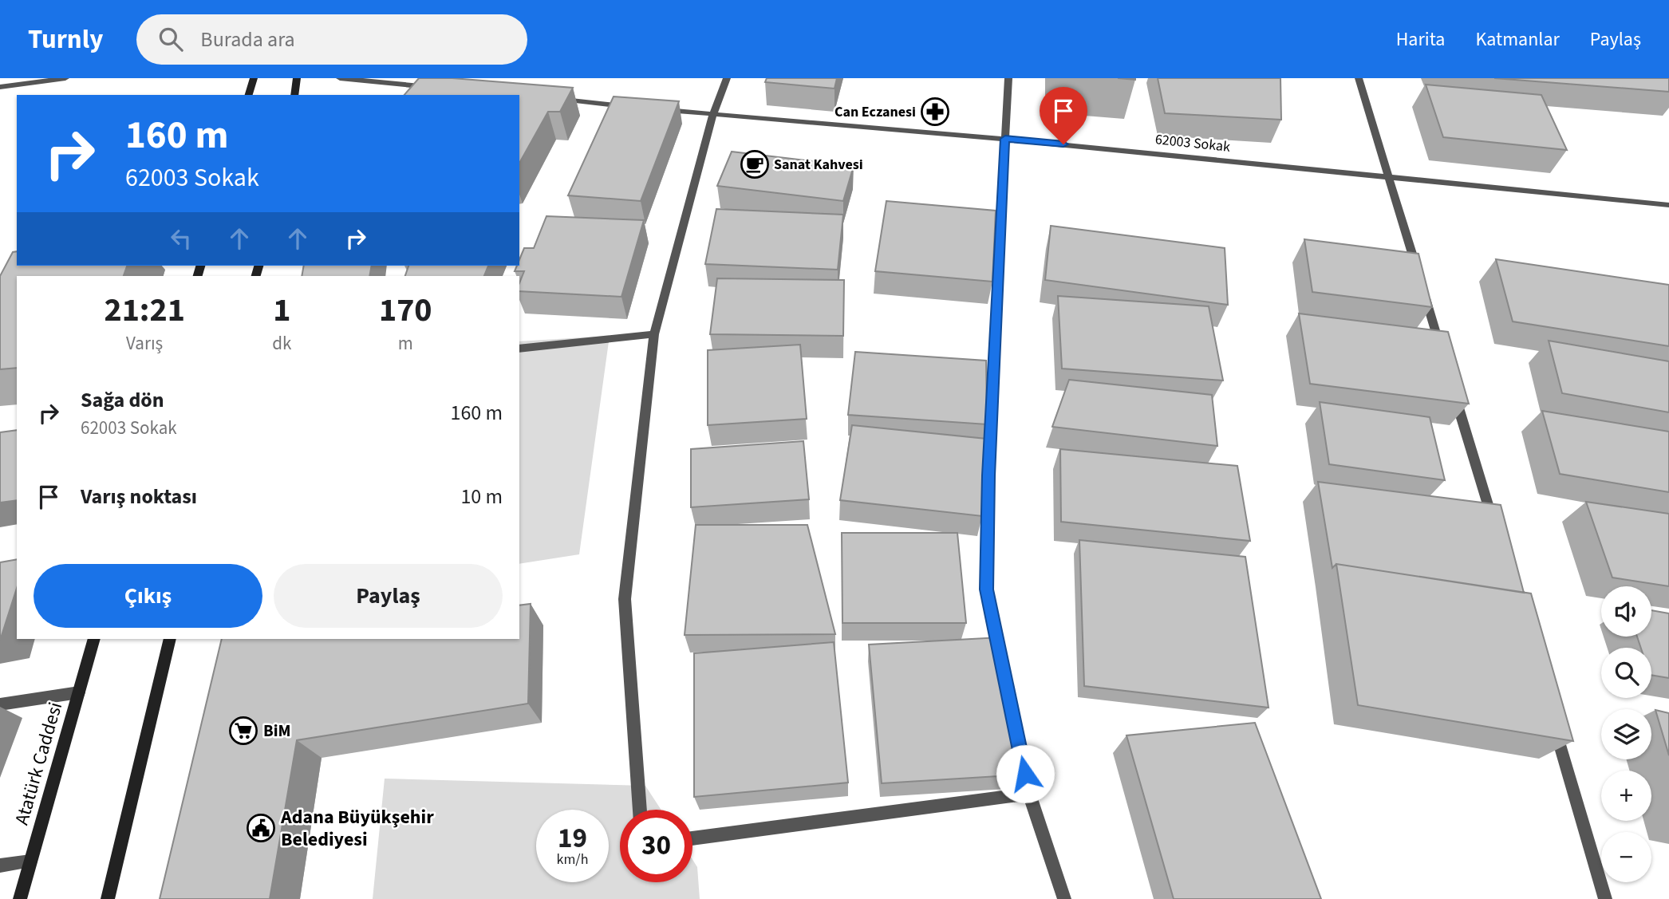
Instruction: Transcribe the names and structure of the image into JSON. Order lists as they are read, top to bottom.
{
  "streets": {
    "main road": ["Atatürk Caddesi"],
    "street": ["62003 Sokak"]
  },
  "places": {
    "pharmacy": ["Can Eczanesi"],
    "cafe": ["Sanat Kahvesi"],
    "supermarket": ["BiM"],
    "public building": ["Adana Büyükşehir Belediyesi"]
  },
  "page": {
    "header": "Turnly",
    "search": "Burada ara",
    "nav": ["Harita", "Katmanlar", "Paylaş"],
    "turn": ["160 m", "62003 Sokak"],
    "eta": [
      "21:21",
      "Varış",
      "1",
      "dk",
      "170",
      "m"
    ],
    "list": [
      {
        "name": "Sağa dön",
        "note": "62003 Sokak",
        "value": "160 m"
      },
      {
        "name": "Varış noktası",
        "value": "10 m"
      }
    ],
    "buttons": ["Çıkış", "Paylaş"],
    "map_buttons": ["+", "−"],
    "speed": "19 km/h",
    "limit": "30"
  }
}
